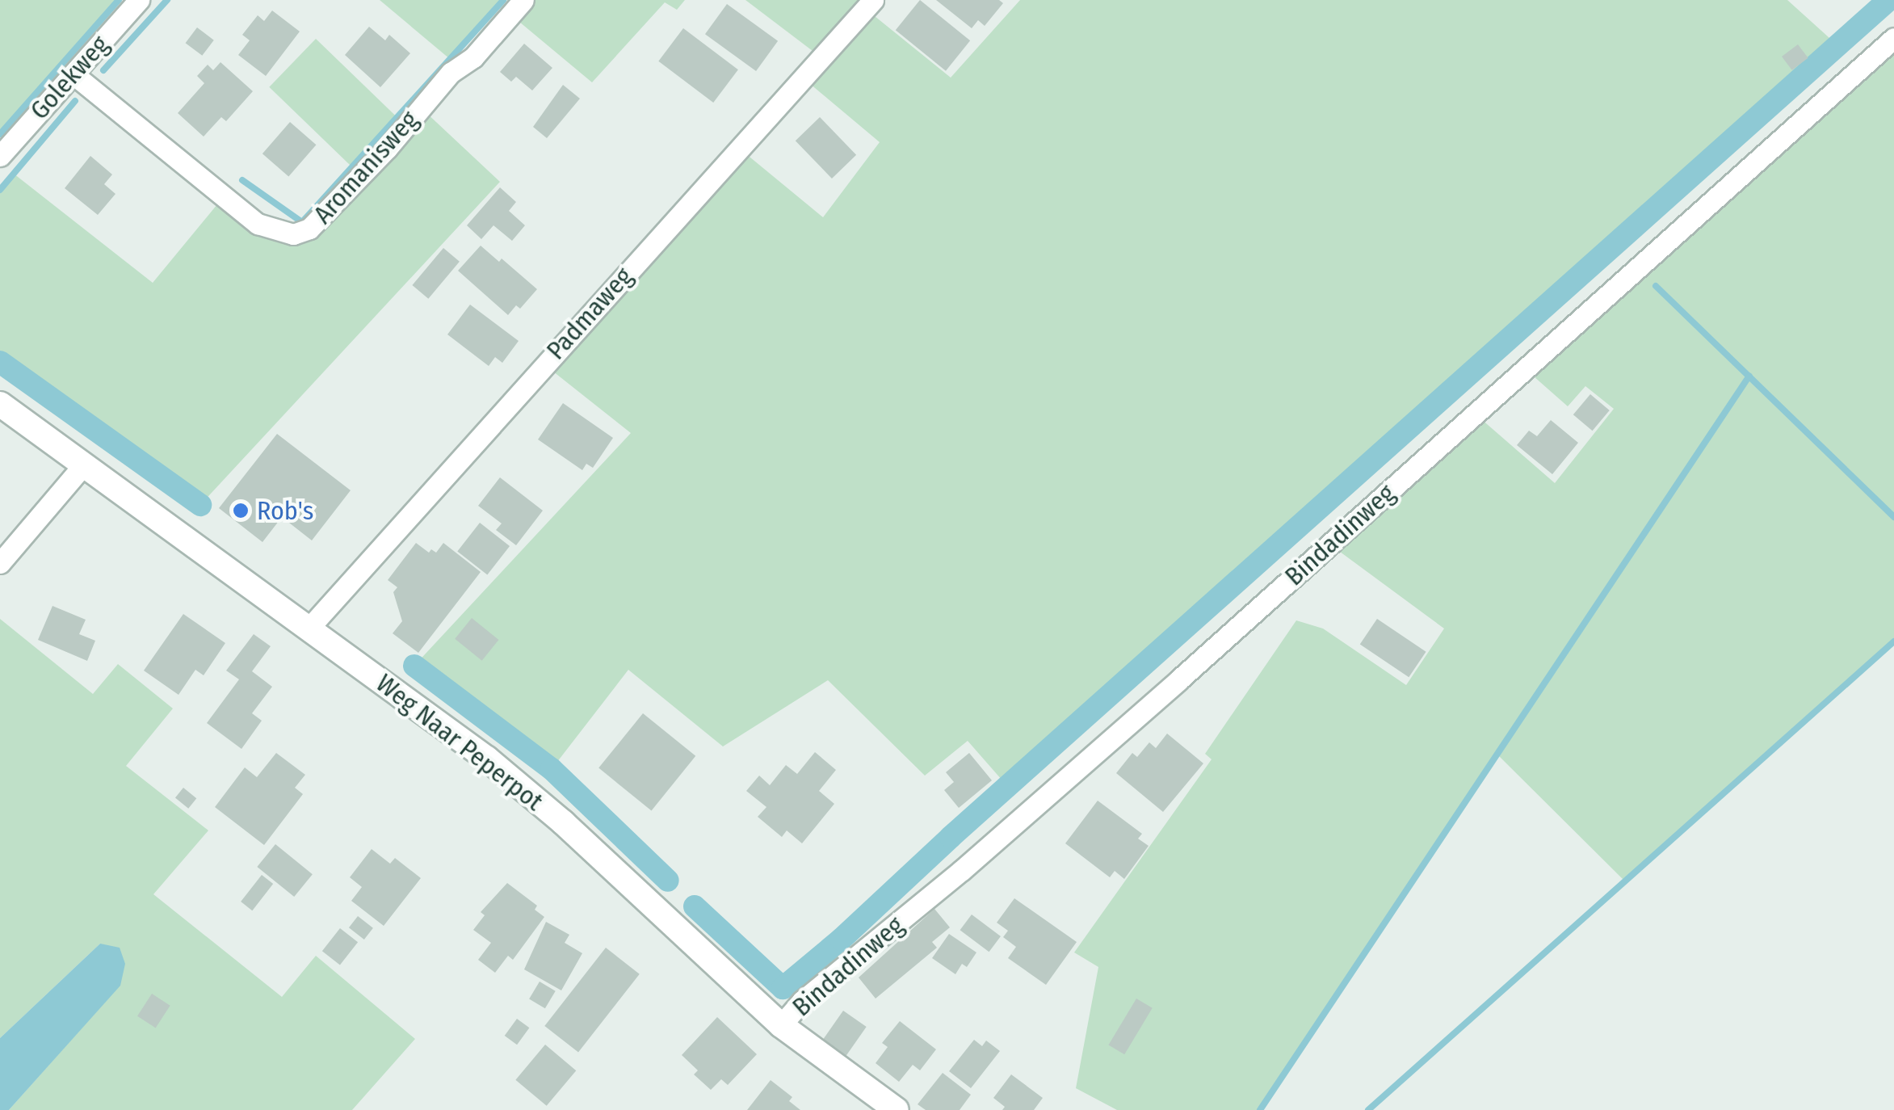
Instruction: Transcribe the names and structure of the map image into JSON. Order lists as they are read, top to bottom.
{
  "streets": {
    "street": [
      "Golekweg",
      "Aromanisweg",
      "Padmaweg",
      "Bindadinweg",
      "Weg Naar Peperpot"
    ]
  },
  "crossings": [
    ["Golekweg", "Aromanisweg"],
    ["Padmaweg", "Weg Naar Peperpot"],
    ["Bindadinweg", "Weg Naar Peperpot"]
  ],
  "places": ["Rob's"]
}
